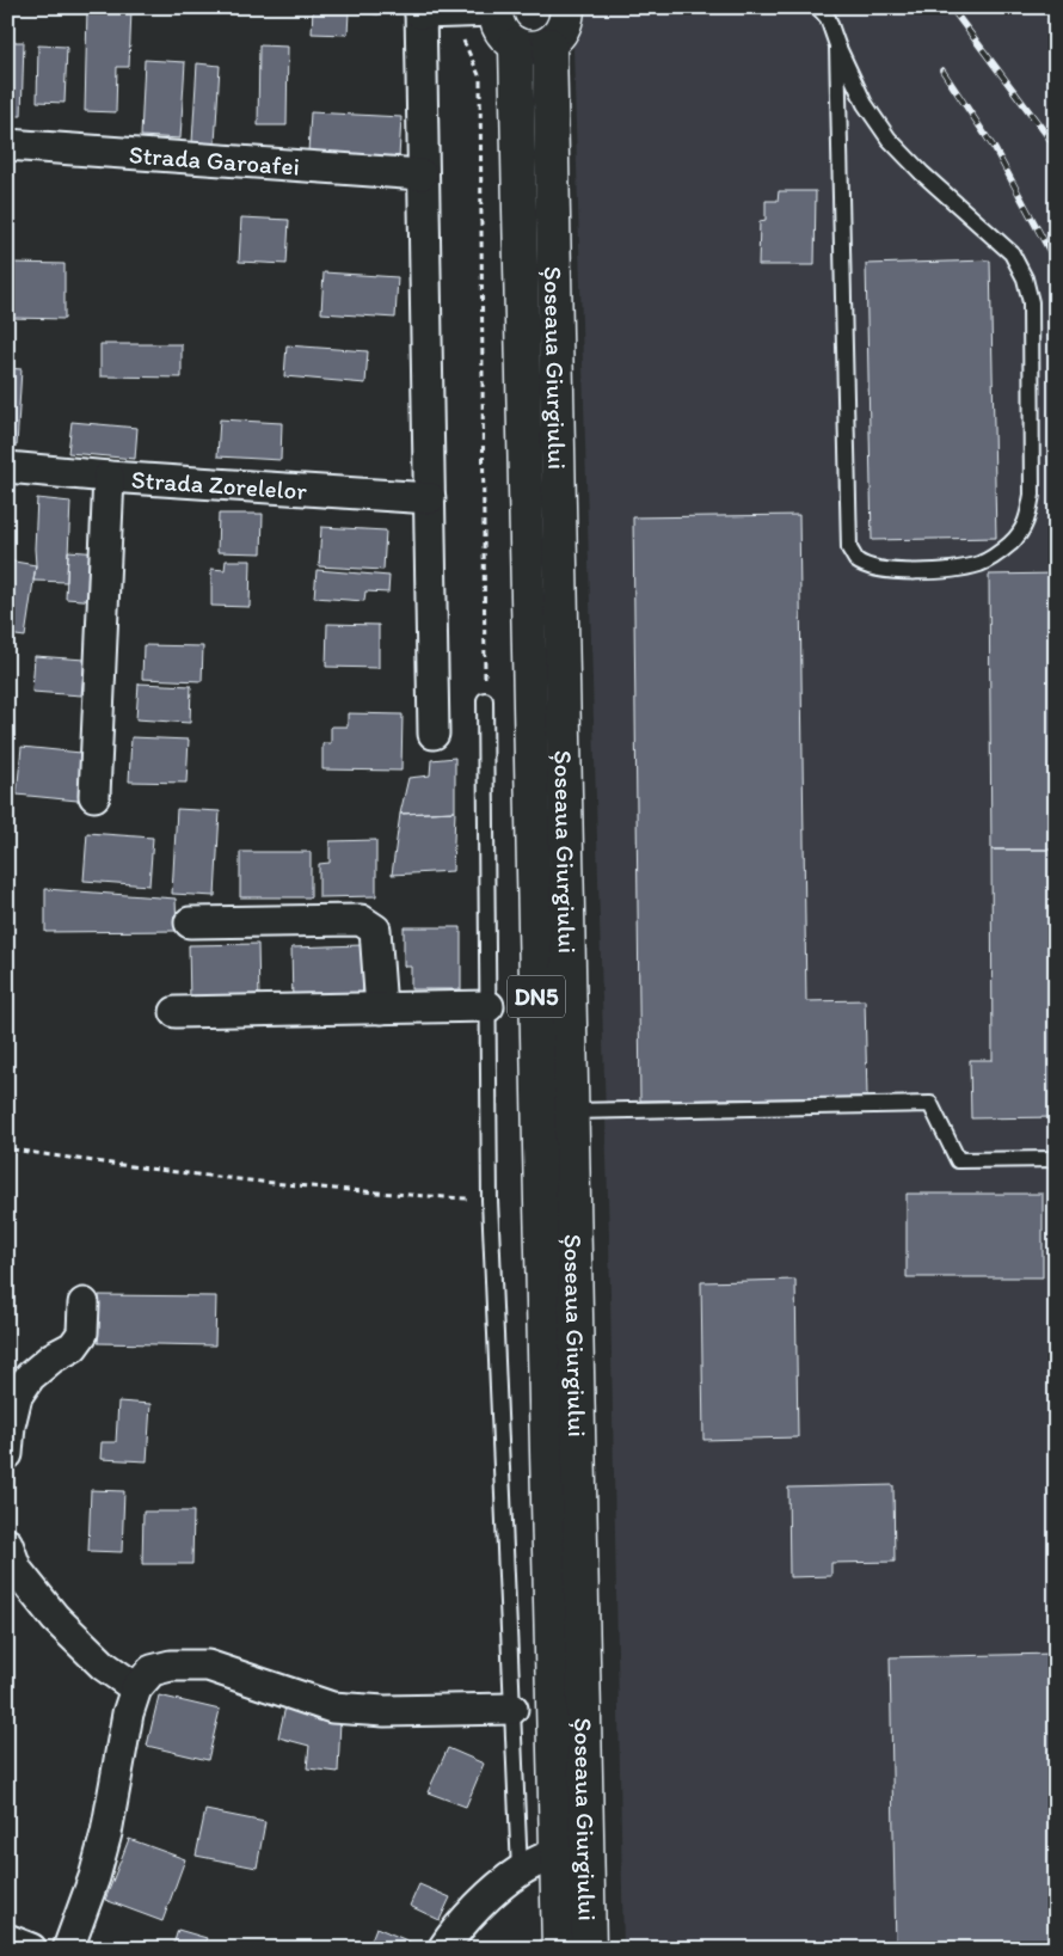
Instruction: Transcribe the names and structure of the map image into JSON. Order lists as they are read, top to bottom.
{
  "streets": {
    "highway": ["Șoseaua Giurgiului", "DN5"],
    "street": ["Strada Garoafei", "Strada Zorelelor"]
  }
}
